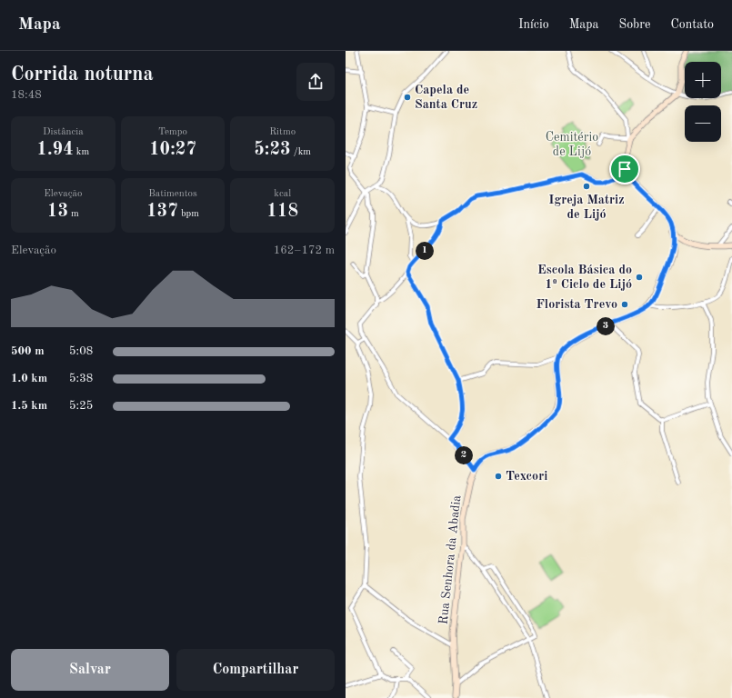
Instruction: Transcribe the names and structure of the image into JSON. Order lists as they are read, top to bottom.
{
  "streets": {
    "main road": ["Rua Senhora da Abadia"]
  },
  "parks": ["Cemitério de Lijó"],
  "places": [
    "Capela de Santa Cruz",
    "Igreja Matriz de Lijó",
    "Escola Básica do 1º Ciclo de Lijó",
    "Florista Trevo",
    "Texcori"
  ],
  "page": {
    "header": "Mapa",
    "nav": [
      "Início",
      "Mapa",
      "Sobre",
      "Contato"
    ],
    "heading": ["Corrida noturna", "18:48"],
    "map_buttons": ["+", "−"],
    "stats": [
      ["Distância", "1.94 km"],
      ["Tempo", "10:27"],
      ["Ritmo", "5:23 /km"],
      ["Elevação", "13 m"],
      ["Batimentos", "137 bpm"],
      ["kcal", "118"]
    ],
    "chart": ["Elevação", "162–172 m"],
    "pins": ["1", "3", "2"],
    "list": [
      {
        "name": "500 m",
        "note": "5:08"
      },
      {
        "name": "1.0 km",
        "note": "5:38"
      },
      {
        "name": "1.5 km",
        "note": "5:25"
      }
    ],
    "buttons": ["Salvar", "Compartilhar"]
  }
}
